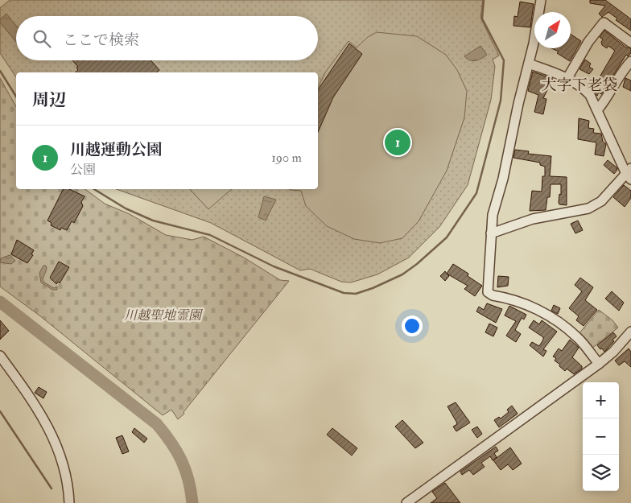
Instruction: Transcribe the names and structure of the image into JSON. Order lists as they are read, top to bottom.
{
  "districts": ["大字下老袋"],
  "parks": ["川越聖地霊園"],
  "north": "top right",
  "page": {
    "search": "ここで検索",
    "heading": "周辺",
    "list": [
      {
        "mark": "1",
        "name": "川越運動公園",
        "note": "公園",
        "value": "190 m"
      }
    ],
    "pins": "1",
    "map_buttons": ["+", "−"]
  }
}
